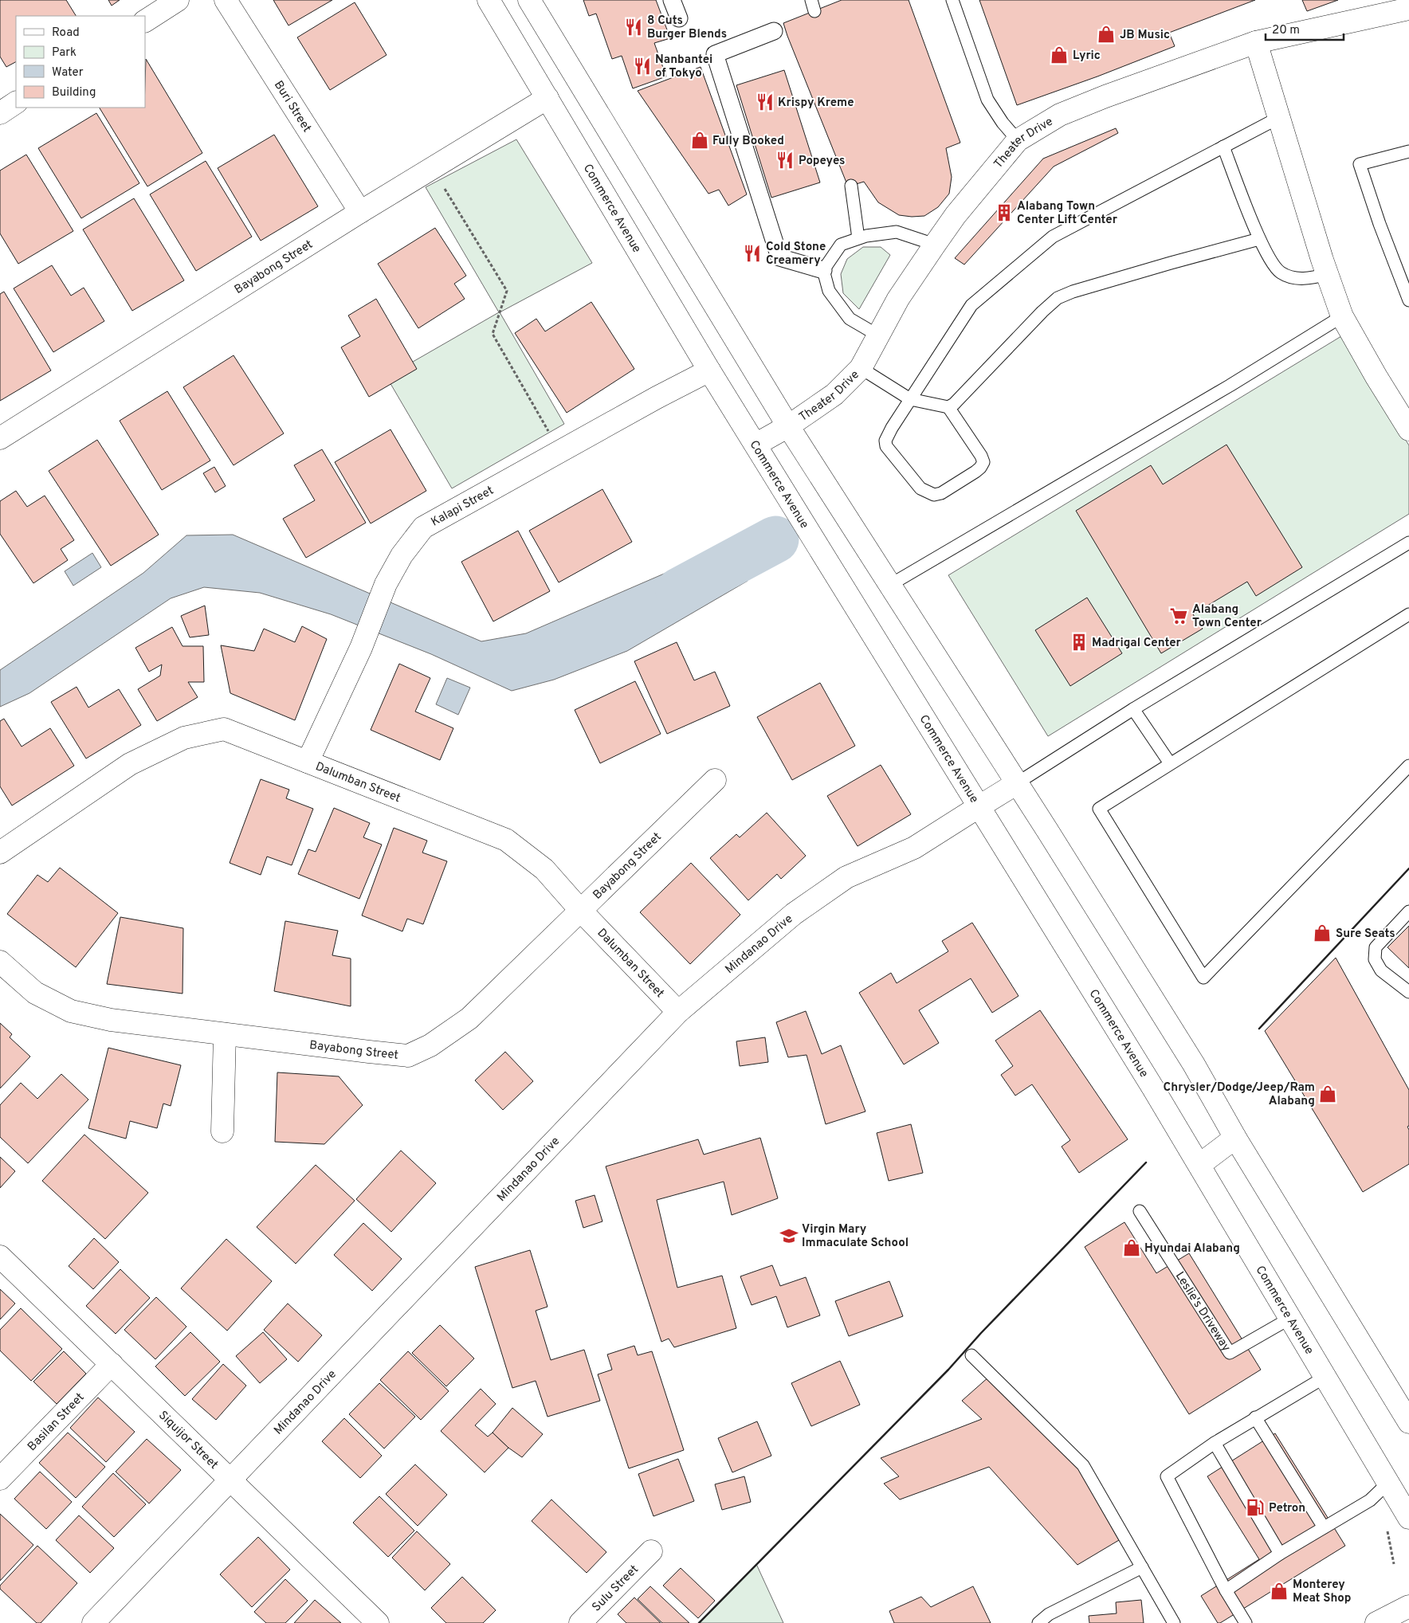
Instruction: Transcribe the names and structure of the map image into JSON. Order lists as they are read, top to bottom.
{
  "streets": {
    "street": [
      "Buri Street",
      "Theater Drive",
      "Commerce Avenue",
      "Bayabong Street",
      "Kalapi Street",
      "Dalumban Street",
      "Mindanao Drive",
      "Basilan Street",
      "Siquijor Street",
      "Sulu Street"
    ],
    "lane": ["Leslie's Driveway"]
  },
  "crossings": [
    ["Buri Street", "Bayabong Street"],
    ["Theater Drive", "Commerce Avenue"],
    ["Commerce Avenue", "Bayabong Street"],
    ["Commerce Avenue", "Kalapi Street"],
    ["Commerce Avenue", "Mindanao Drive"],
    ["Commerce Avenue", "Leslie's Driveway"],
    ["Bayabong Street", "Dalumban Street"],
    ["Kalapi Street", "Dalumban Street"],
    ["Dalumban Street", "Mindanao Drive"],
    ["Mindanao Drive", "Siquijor Street"],
    ["Basilan Street", "Siquijor Street"]
  ],
  "places": {
    "restaurant": [
      "8 Cuts Burger Blends",
      "Nanbantei of Tokyo",
      "Krispy Kreme",
      "Popeyes",
      "Cold Stone Creamery"
    ],
    "shop": [
      "JB Music",
      "Lyric",
      "Fully Booked",
      "Sure Seats",
      "Chrysler/Dodge/Jeep/Ram Alabang",
      "Hyundai Alabang",
      "Monterey Meat Shop"
    ],
    "building": ["Alabang Town Center Lift Center", "Madrigal Center"],
    "supermarket": ["Alabang Town Center"],
    "school or university": ["Virgin Mary Immaculate School"],
    "fuel station": ["Petron"]
  },
  "legend": [
    "Road",
    "Park",
    "Water",
    "Building"
  ],
  "scale_bar": "20 m"
}
